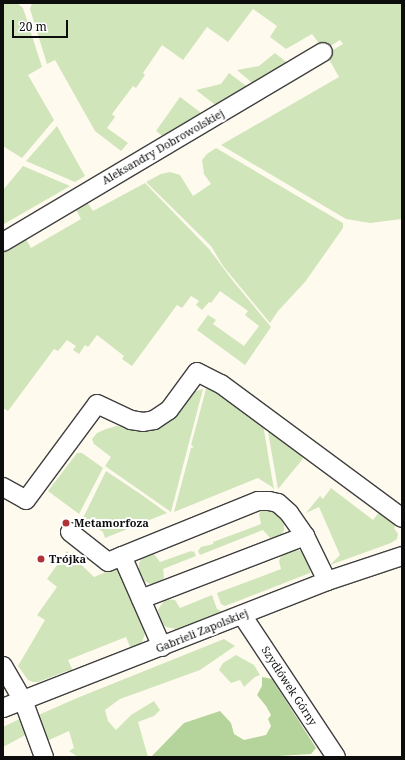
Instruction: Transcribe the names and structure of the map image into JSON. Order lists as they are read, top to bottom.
{
  "streets": {
    "street": ["Aleksandry Dobrowolskiej", "Gabrieli Zapolskiej", "Szydłówek Górny"]
  },
  "crossings": [
    ["Gabrieli Zapolskiej", "Szydłówek Górny"]
  ],
  "places": ["Metamorfoza", "Trójka"],
  "scale_bar": "20 m"
}
